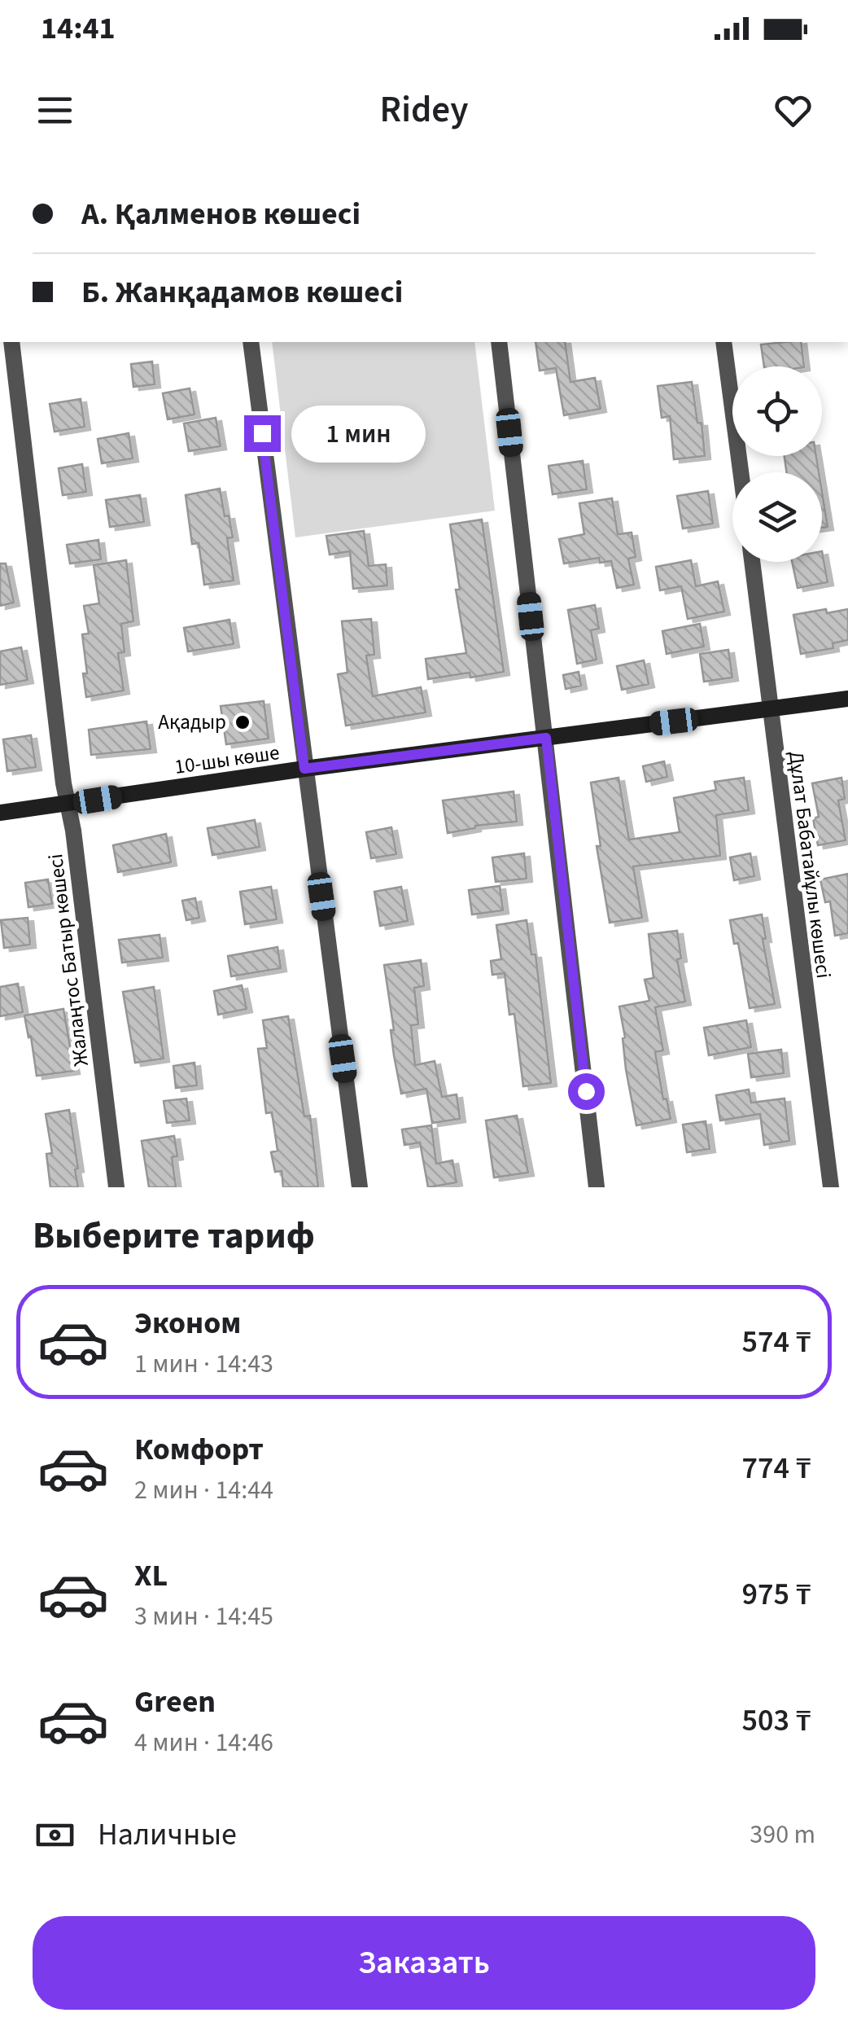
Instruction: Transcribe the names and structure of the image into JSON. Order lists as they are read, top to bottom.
{
  "streets": {
    "street": ["10-шы көше", "Дұлат Бабатайұлы көшесі", "Жалаңтос Батыр көшесі"]
  },
  "crossings": [
    ["10-шы көше", "Дұлат Бабатайұлы көшесі"],
    ["10-шы көше", "Жалаңтос Батыр көшесі"]
  ],
  "places": ["Ақадыр"],
  "page": {
    "status": "14:41",
    "header": "Ridey",
    "banner": ["А. Қалменов көшесі", "Б. Жанқадамов көшесі"],
    "bubble": "1 мин",
    "heading": "Выберите тариф",
    "list": [
      {
        "name": "Эконом",
        "note": "1 мин · 14:43",
        "value": "574 ₸"
      },
      {
        "name": "Комфорт",
        "note": "2 мин · 14:44",
        "value": "774 ₸"
      },
      {
        "name": "XL",
        "note": "3 мин · 14:45",
        "value": "975 ₸"
      },
      {
        "name": "Green",
        "note": "4 мин · 14:46",
        "value": "503 ₸"
      }
    ],
    "pay": ["Наличные", "390 m"],
    "buttons": "Заказать"
  }
}
